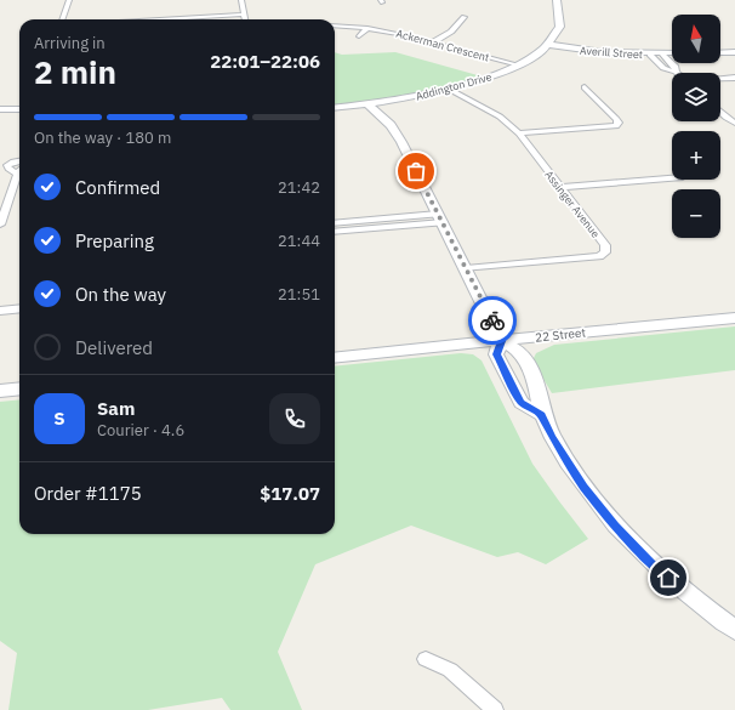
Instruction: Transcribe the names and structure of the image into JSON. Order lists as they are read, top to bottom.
{
  "streets": {
    "street": [
      "Ackerman Crescent",
      "Averill Street",
      "Addington Drive",
      "Assinger Avenue",
      "22 Street"
    ]
  },
  "crossings": [
    ["Ackerman Crescent", "Addington Drive"],
    ["Averill Street", "Addington Drive"],
    ["Addington Drive", "Assinger Avenue"]
  ],
  "north": "top",
  "page": {
    "map_buttons": ["+", "−"],
    "heading": ["2 min", "Arriving in", "22:01–22:06"],
    "panel": [
      "Sam",
      "Courier · 4.6",
      "Order #1175",
      "$17.07"
    ],
    "bar": "On the way · 180 m",
    "list": [
      ["Confirmed", "21:42"],
      ["Preparing", "21:44"],
      ["On the way", "21:51"],
      "Delivered"
    ],
    "round": "S"
  }
}
